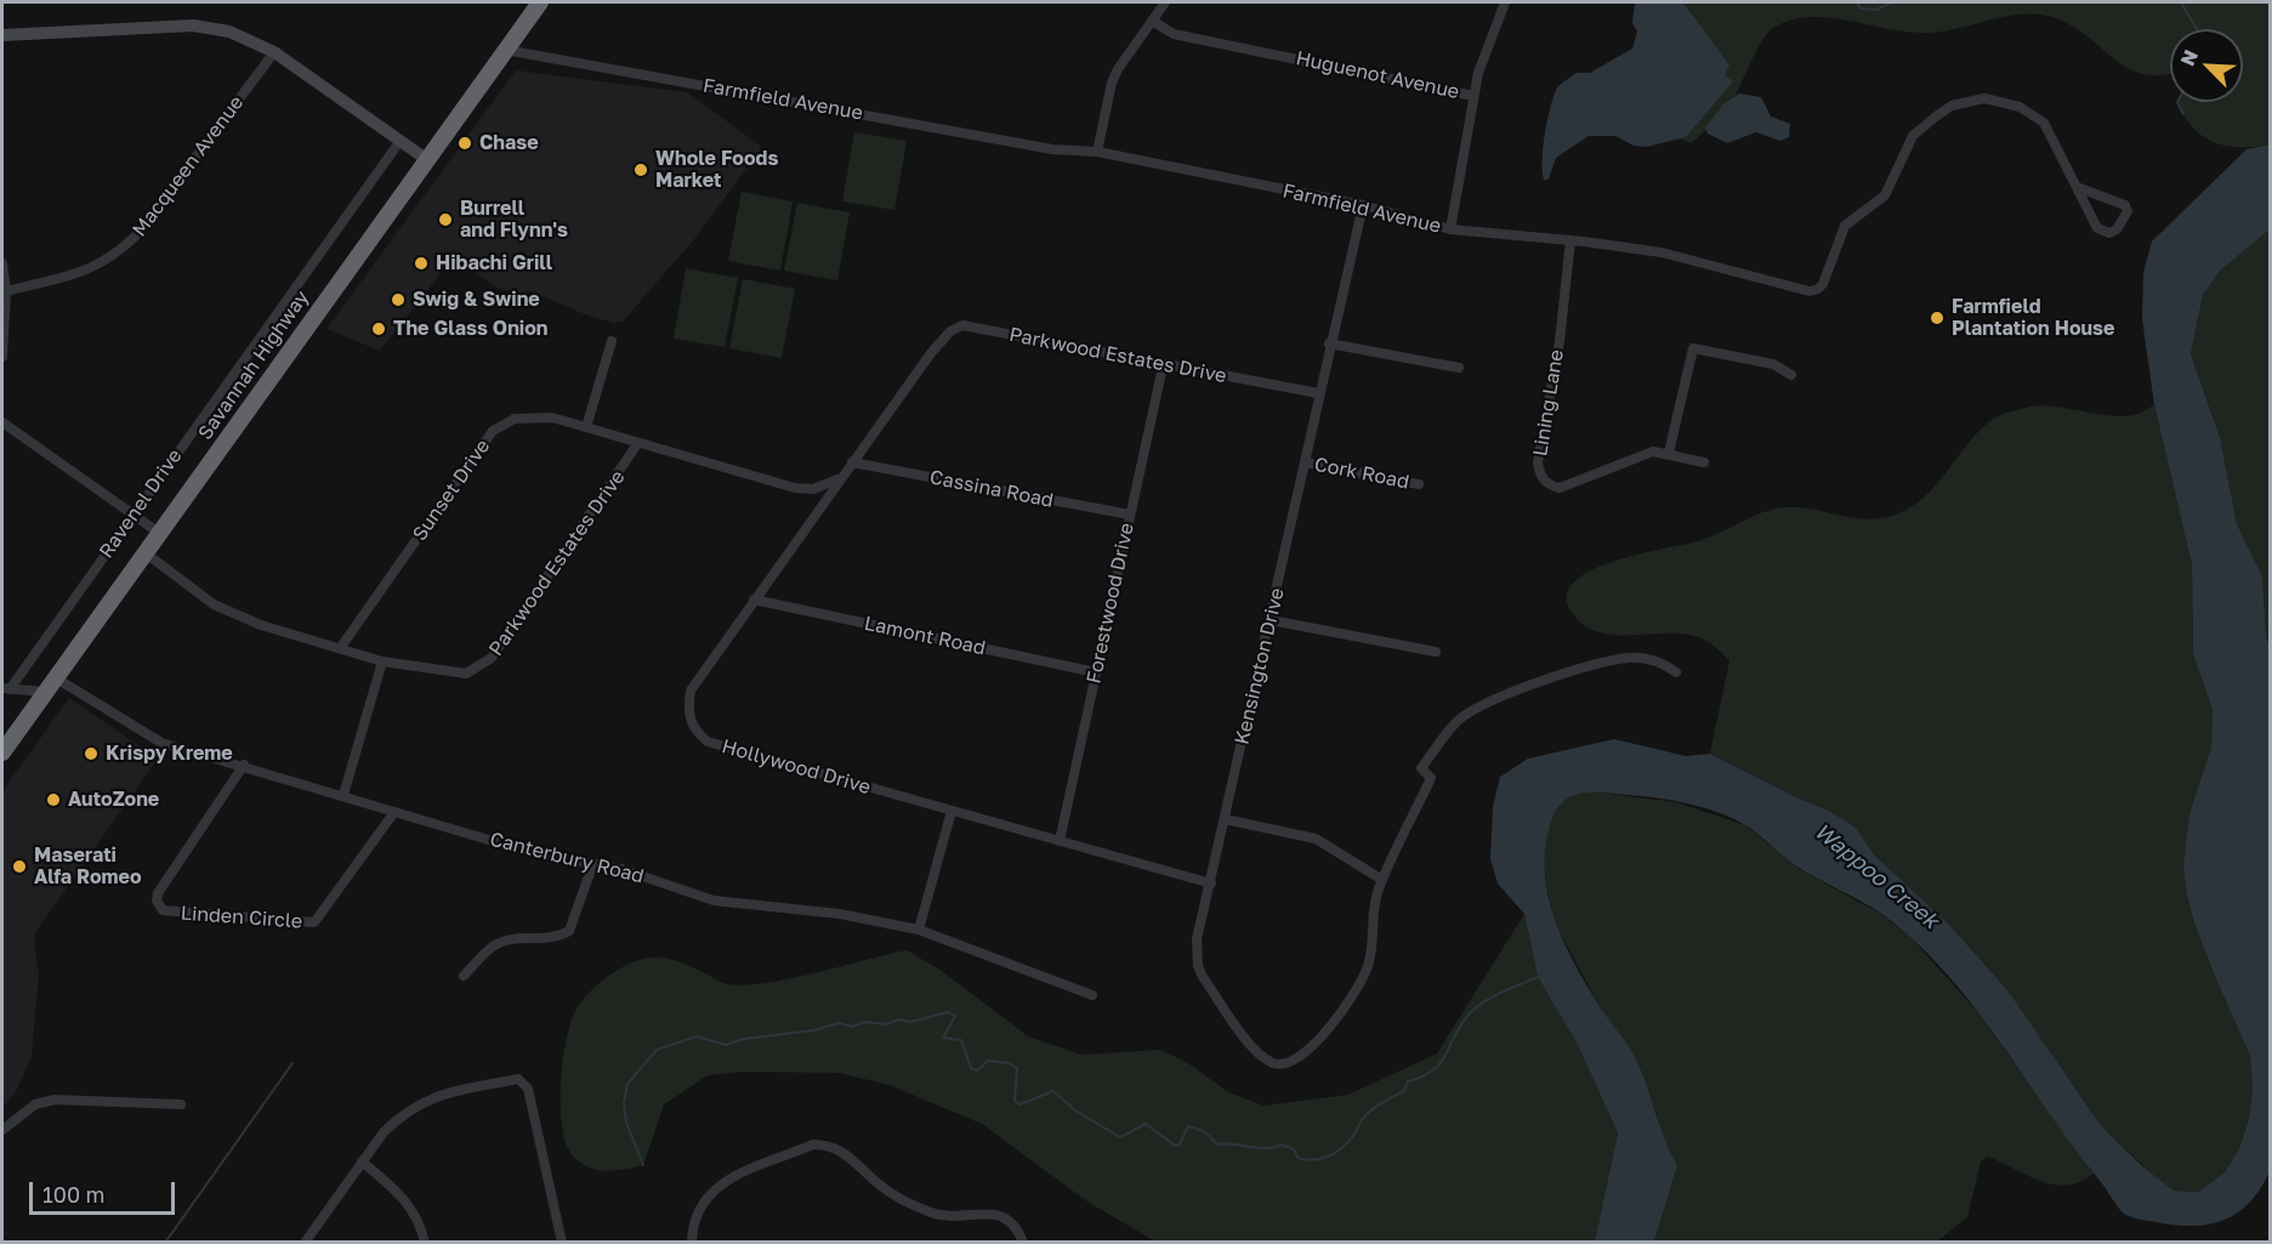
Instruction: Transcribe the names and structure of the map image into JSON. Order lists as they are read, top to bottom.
{
  "streets": {
    "highway": ["Savannah Highway"],
    "street": [
      "Huguenot Avenue",
      "Farmfield Avenue",
      "Macqueen Avenue",
      "Parkwood Estates Drive",
      "Lining Lane",
      "Cork Road",
      "Cassina Road",
      "Sunset Drive",
      "Ravenel Drive",
      "Forestwood Drive",
      "Lamont Road",
      "Kensington Drive",
      "Hollywood Drive",
      "Canterbury Road",
      "Linden Circle"
    ]
  },
  "crossings": [
    ["Huguenot Avenue", "Farmfield Avenue"],
    ["Farmfield Avenue", "Savannah Highway"],
    ["Farmfield Avenue", "Lining Lane"],
    ["Farmfield Avenue", "Kensington Drive"],
    ["Parkwood Estates Drive", "Savannah Highway"],
    ["Parkwood Estates Drive", "Cassina Road"],
    ["Parkwood Estates Drive", "Sunset Drive"],
    ["Parkwood Estates Drive", "Forestwood Drive"],
    ["Parkwood Estates Drive", "Kensington Drive"],
    ["Parkwood Estates Drive", "Hollywood Drive"],
    ["Savannah Highway", "Canterbury Road"],
    ["Cork Road", "Kensington Drive"],
    ["Cassina Road", "Forestwood Drive"],
    ["Cassina Road", "Hollywood Drive"],
    ["Sunset Drive", "Hollywood Drive"],
    ["Forestwood Drive", "Lamont Road"],
    ["Forestwood Drive", "Hollywood Drive"],
    ["Lamont Road", "Hollywood Drive"],
    ["Kensington Drive", "Hollywood Drive"],
    ["Canterbury Road", "Linden Circle"]
  ],
  "water": ["Wappoo Creek"],
  "places": [
    "Chase",
    "Whole Foods Market",
    "Burrell and Flynn's",
    "Hibachi Grill",
    "Swig & Swine",
    "Farmfield Plantation House",
    "The Glass Onion",
    "Krispy Kreme",
    "AutoZone",
    "Maserati Alfa Romeo"
  ],
  "scale_bar": "100 m",
  "north": "top left"
}
